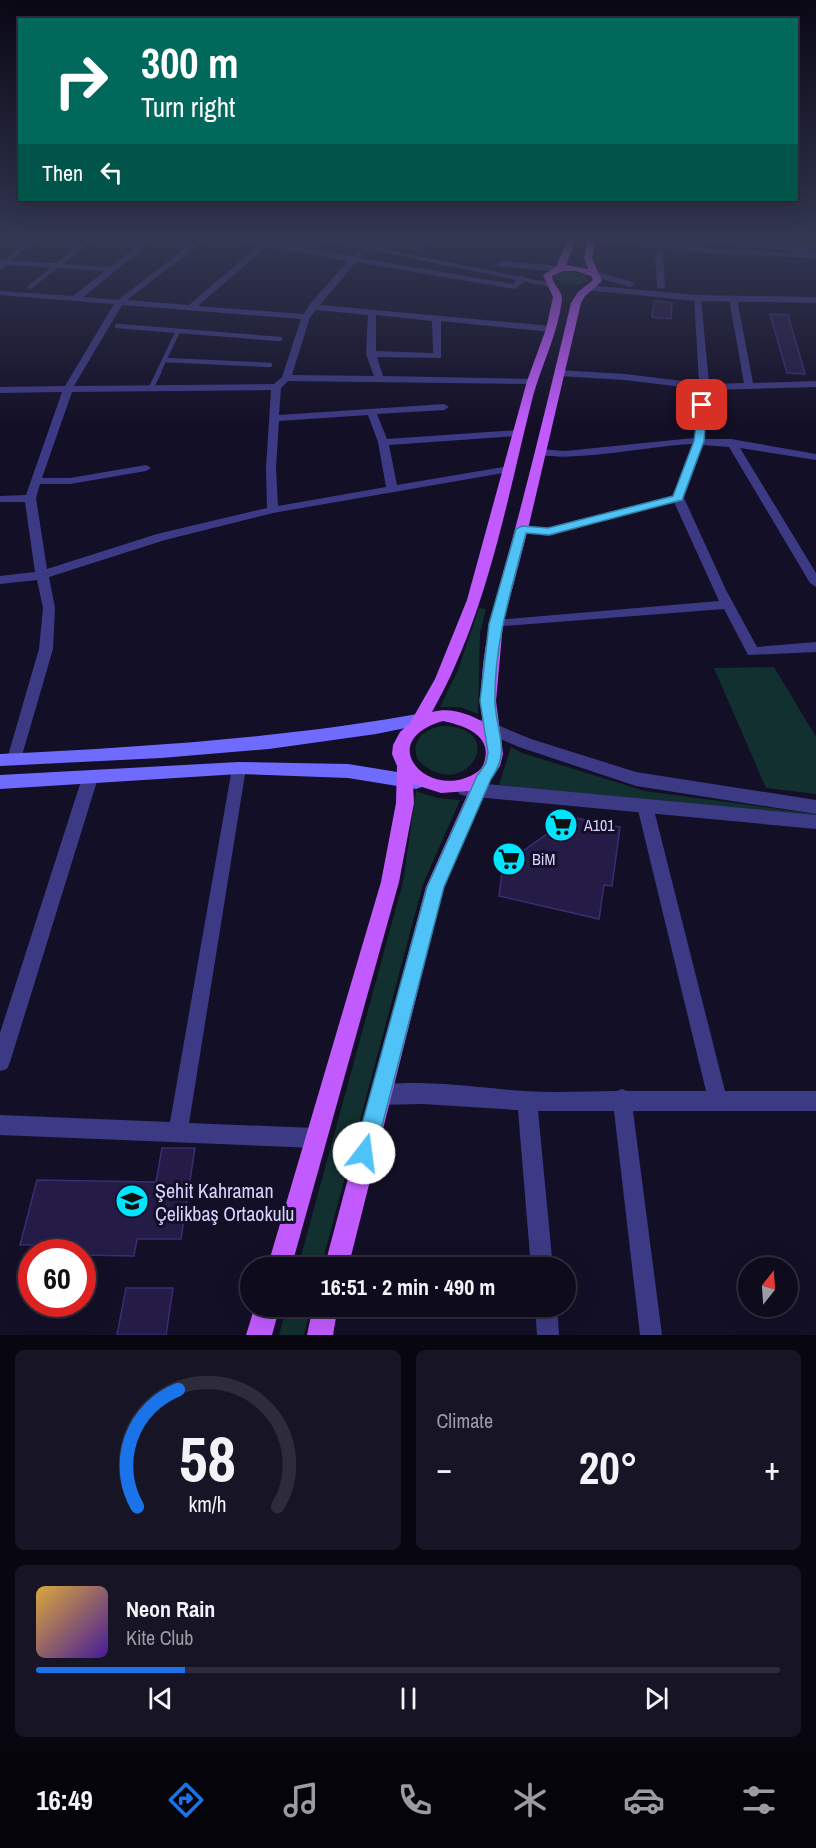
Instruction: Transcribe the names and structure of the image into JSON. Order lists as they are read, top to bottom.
{
  "places": {
    "supermarket": ["A101", "BiM"],
    "school or university": ["Şehit Kahraman Çelikbaş Ortaokulu"]
  },
  "north": "top",
  "page": {
    "turn": ["300 m", "Turn right"],
    "then": "Then",
    "limit": "60",
    "trip": "16:51 · 2 min · 490 m",
    "tile": "Climate",
    "heat": ["−", "20°", "+"],
    "song": ["Neon Rain", "Kite Club"],
    "tabs": "16:49",
    "gauge": ["58", "km/h"]
  }
}
